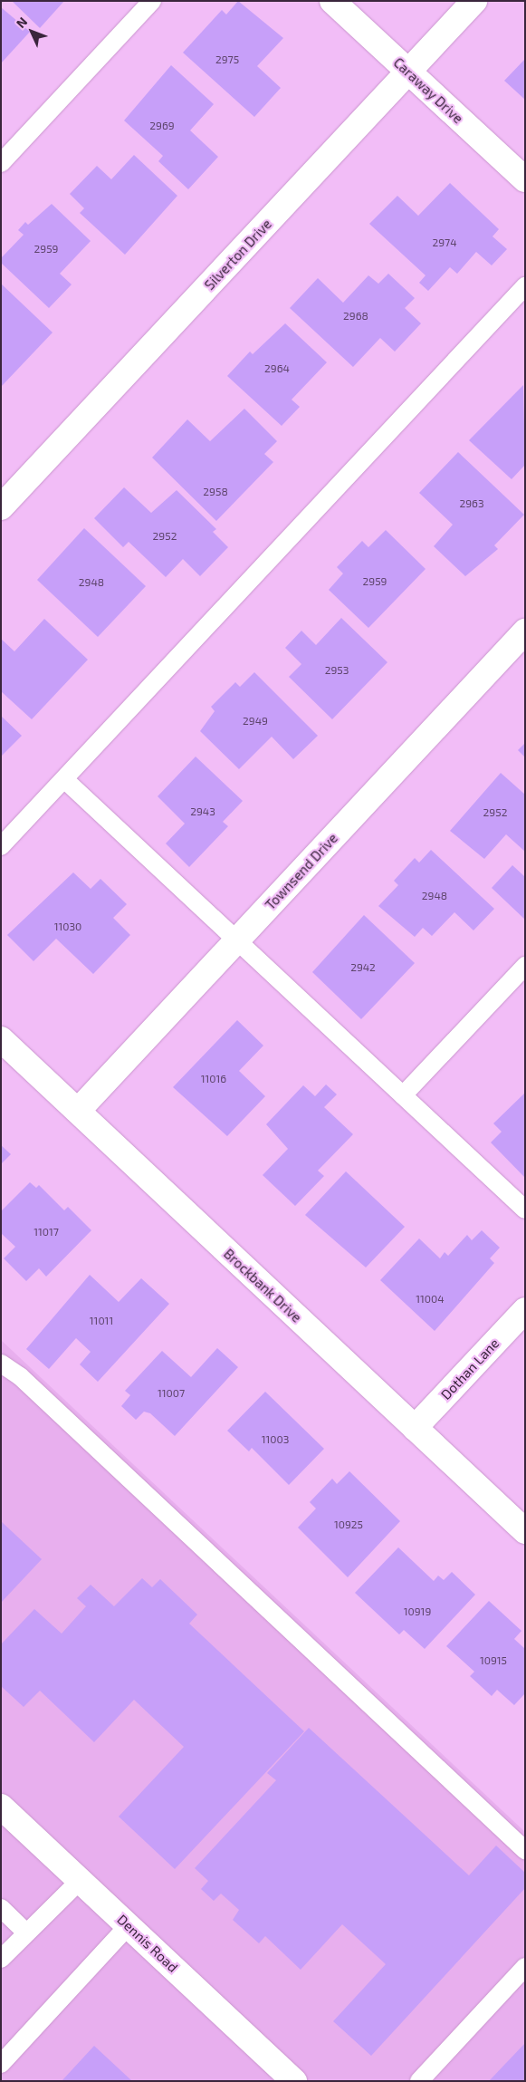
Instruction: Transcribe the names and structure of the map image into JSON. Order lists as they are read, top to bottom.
{
  "streets": {
    "street": [
      "Caraway Drive",
      "Silverton Drive",
      "Townsend Drive",
      "Brockbank Drive",
      "Dothan Lane",
      "Dennis Road"
    ]
  },
  "crossings": [
    ["Caraway Drive", "Silverton Drive"],
    ["Townsend Drive", "Brockbank Drive"],
    ["Brockbank Drive", "Dothan Lane"]
  ],
  "house_numbers": [
    "2975",
    "2969",
    "2974",
    "2959",
    "2968",
    "2964",
    "2958",
    "2963",
    "2952",
    "2959",
    "2948",
    "2953",
    "2949",
    "2943",
    "2952",
    "2948",
    "11030",
    "2942",
    "11016",
    "11017",
    "11004",
    "11011",
    "11007",
    "11003",
    "10925",
    "10919",
    "10915"
  ],
  "north": "top left"
}
